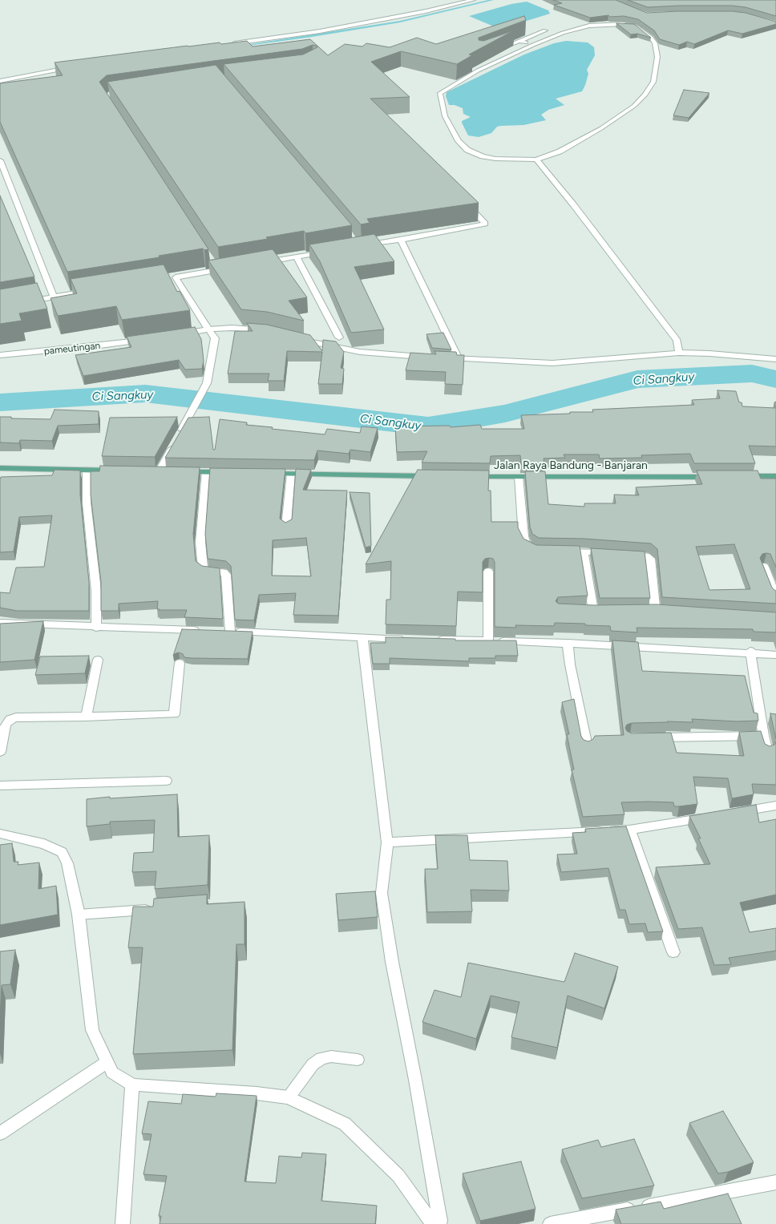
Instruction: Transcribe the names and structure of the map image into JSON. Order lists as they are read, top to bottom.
{
  "streets": {
    "main road": ["Jalan Raya Bandung - Banjaran"],
    "street": ["pameutingan"]
  },
  "water": ["Ci Sangkuy"]
}
